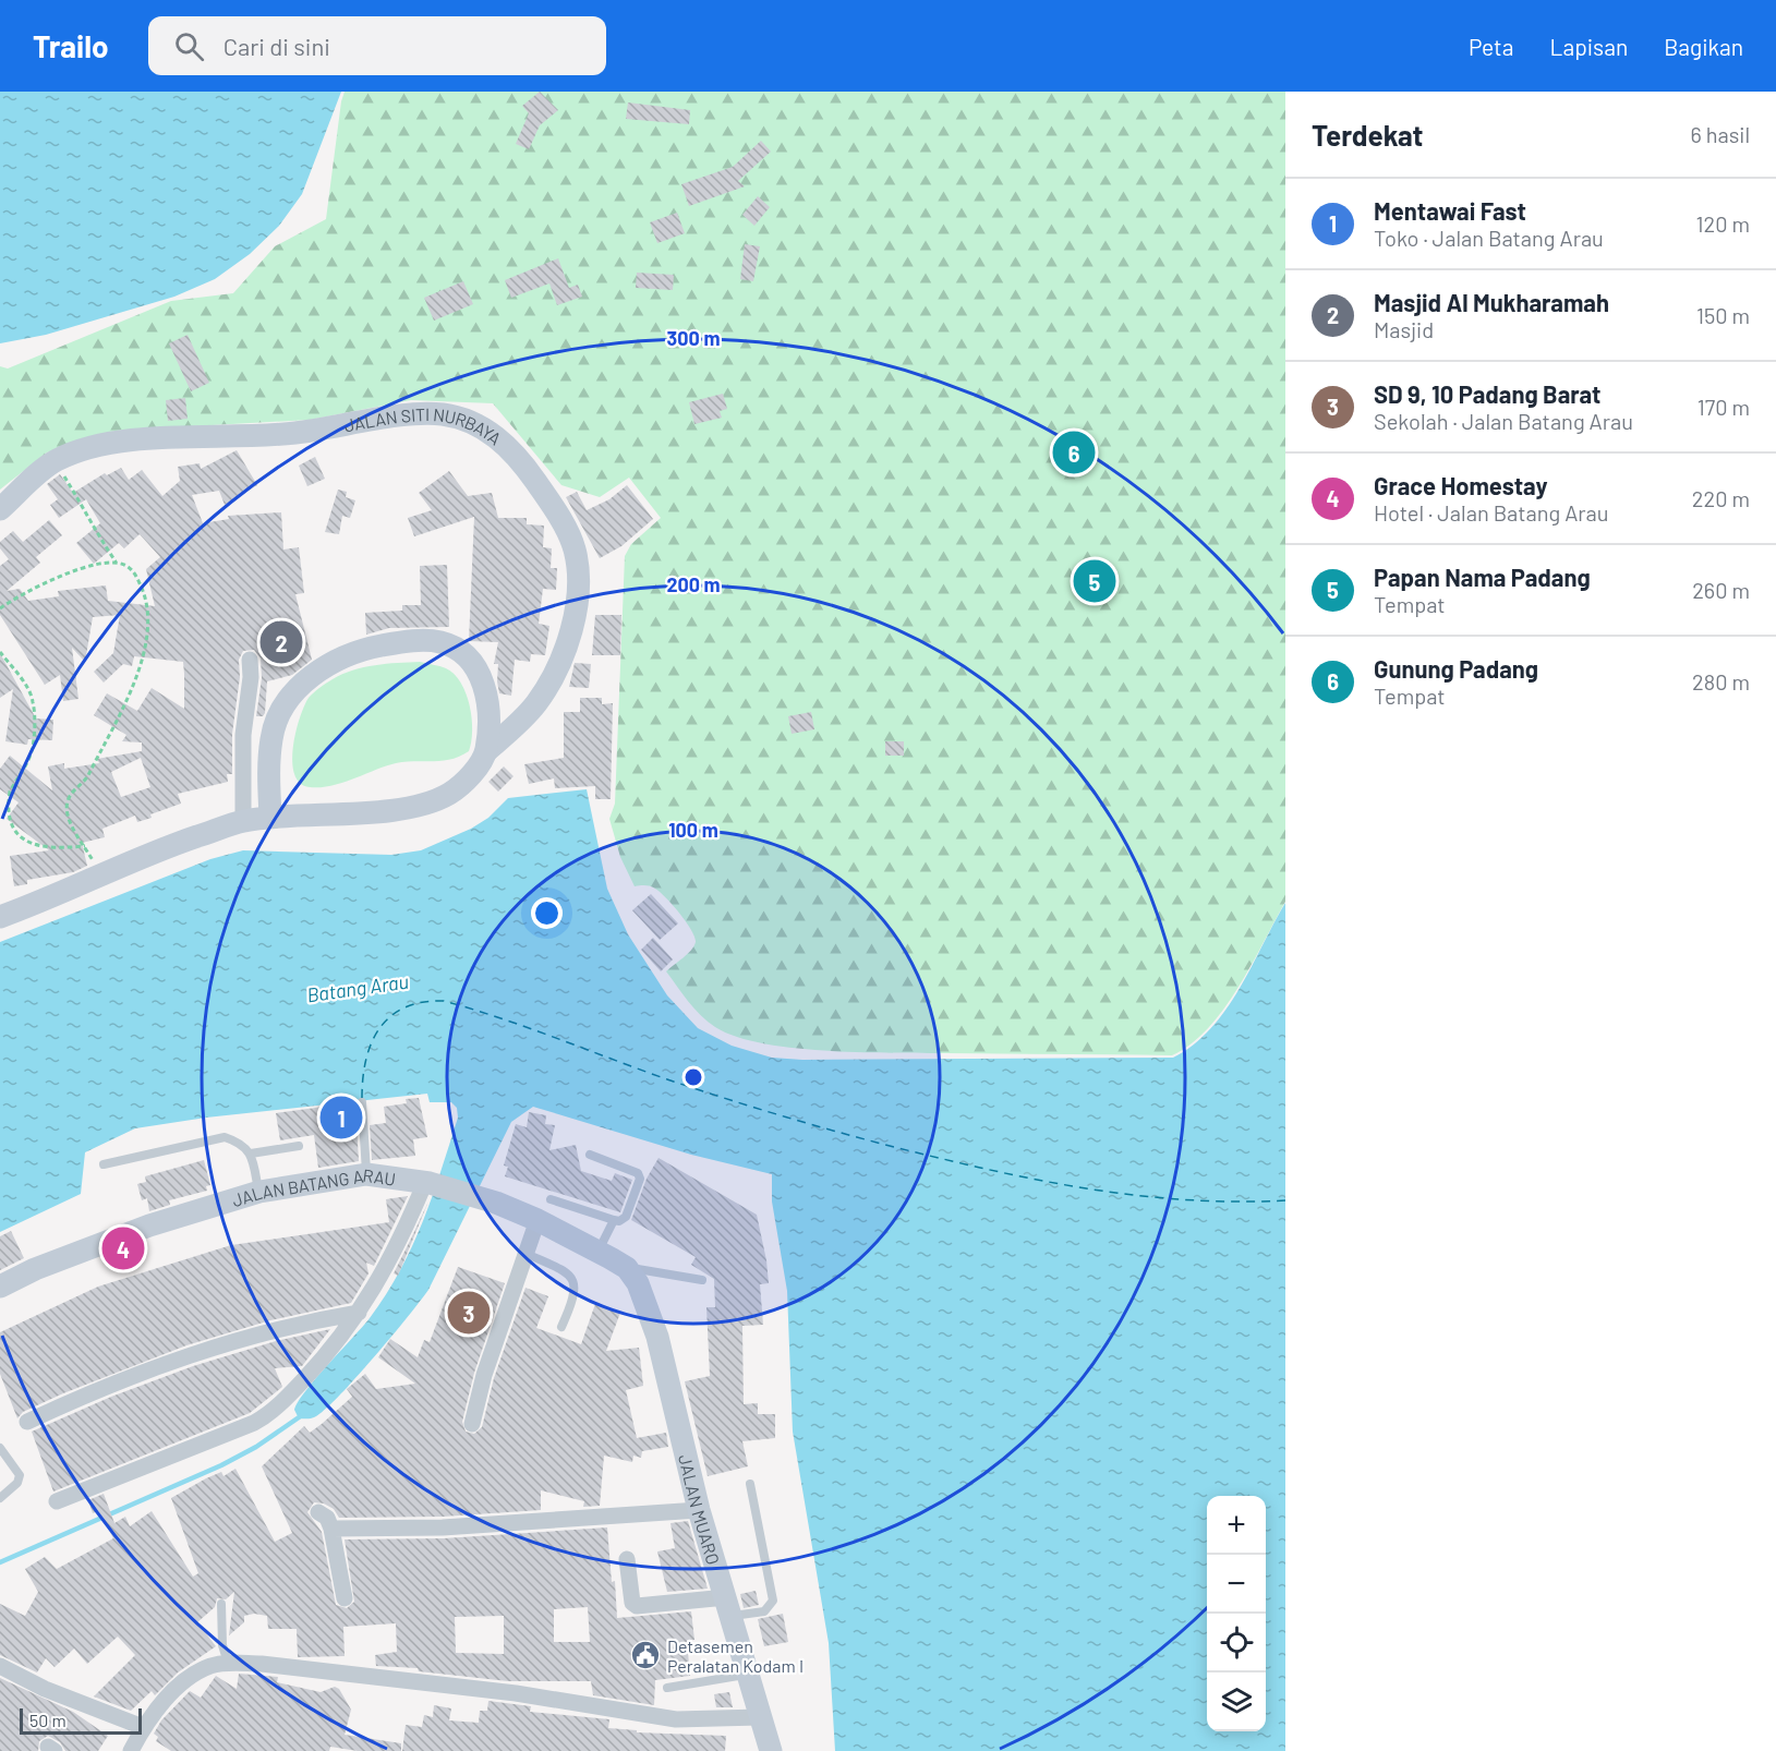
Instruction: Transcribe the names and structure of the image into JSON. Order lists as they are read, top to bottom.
{
  "streets": {
    "street": ["JALAN SITI NURBAYA", "JALAN BATANG ARAU", "JALAN MUARO"]
  },
  "crossings": [
    ["JALAN BATANG ARAU", "JALAN MUARO"]
  ],
  "water": ["Batang Arau"],
  "places": {
    "public building": ["Detasemen Peralatan Kodam I"]
  },
  "scale_bar": "50 m",
  "page": {
    "header": "Trailo",
    "search": "Cari di sini",
    "nav": ["Peta", "Lapisan", "Bagikan"],
    "heading": ["Terdekat", "6 hasil"],
    "list": [
      {
        "mark": "1",
        "name": "Mentawai Fast",
        "note": "Toko · Jalan Batang Arau",
        "value": "120 m"
      },
      {
        "mark": "2",
        "name": "Masjid Al Mukharamah",
        "note": "Masjid",
        "value": "150 m"
      },
      {
        "mark": "3",
        "name": "SD 9, 10 Padang Barat",
        "note": "Sekolah · Jalan Batang Arau",
        "value": "170 m"
      },
      {
        "mark": "4",
        "name": "Grace Homestay",
        "note": "Hotel · Jalan Batang Arau",
        "value": "220 m"
      },
      {
        "mark": "5",
        "name": "Papan Nama Padang",
        "note": "Tempat",
        "value": "260 m"
      },
      {
        "mark": "6",
        "name": "Gunung Padang",
        "note": "Tempat",
        "value": "280 m"
      }
    ],
    "pins": [
      "6",
      "5",
      "2",
      "1",
      "4",
      "3"
    ],
    "map_buttons": ["+", "−"],
    "scale": "50 m"
  },
  "rings": ["300 m", "200 m", "100 m"]
}
